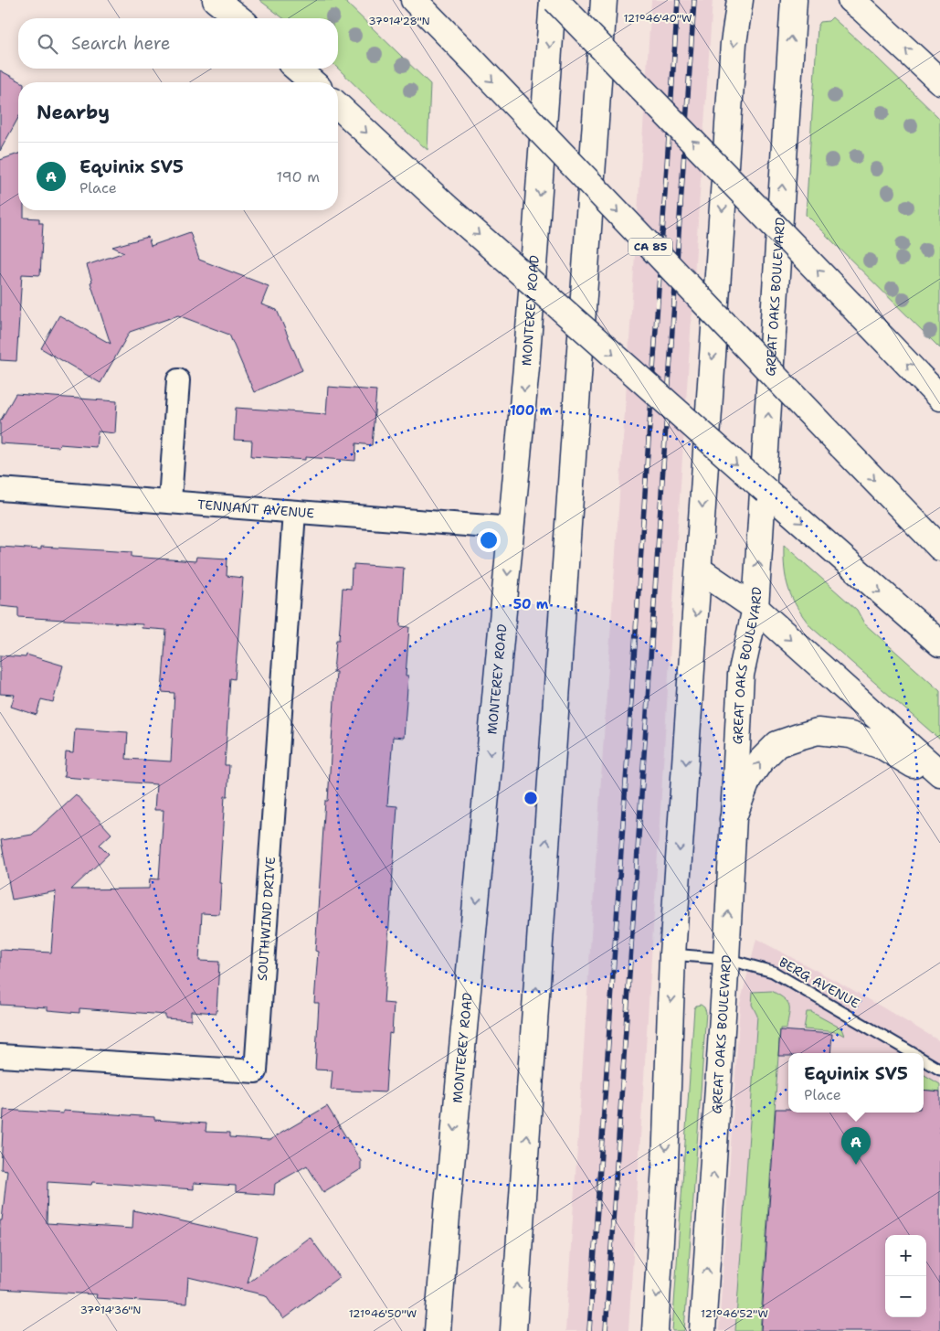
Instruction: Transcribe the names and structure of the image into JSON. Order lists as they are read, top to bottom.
{
  "streets": {
    "main road": ["CA 85", "GREAT OAKS BOULEVARD", "MONTEREY ROAD"],
    "street": ["TENNANT AVENUE", "SOUTHWIND DRIVE"],
    "lane": ["BERG AVENUE"]
  },
  "crossings": [
    ["GREAT OAKS BOULEVARD", "BERG AVENUE"],
    ["MONTEREY ROAD", "TENNANT AVENUE"],
    ["TENNANT AVENUE", "SOUTHWIND DRIVE"]
  ],
  "page": {
    "search": "Search here",
    "heading": "Nearby",
    "list": [
      {
        "mark": "A",
        "name": "Equinix SV5",
        "note": "Place",
        "value": "190 m"
      }
    ],
    "popup": ["Equinix SV5", "Place"],
    "pins": "A",
    "map_buttons": ["+", "−"]
  },
  "coordinates": [
    "121°46'40\"W",
    "37°14'28\"N",
    "37°14'36\"N",
    "121°46'50\"W",
    "121°46'52\"W"
  ],
  "rings": ["100 m", "50 m"]
}
